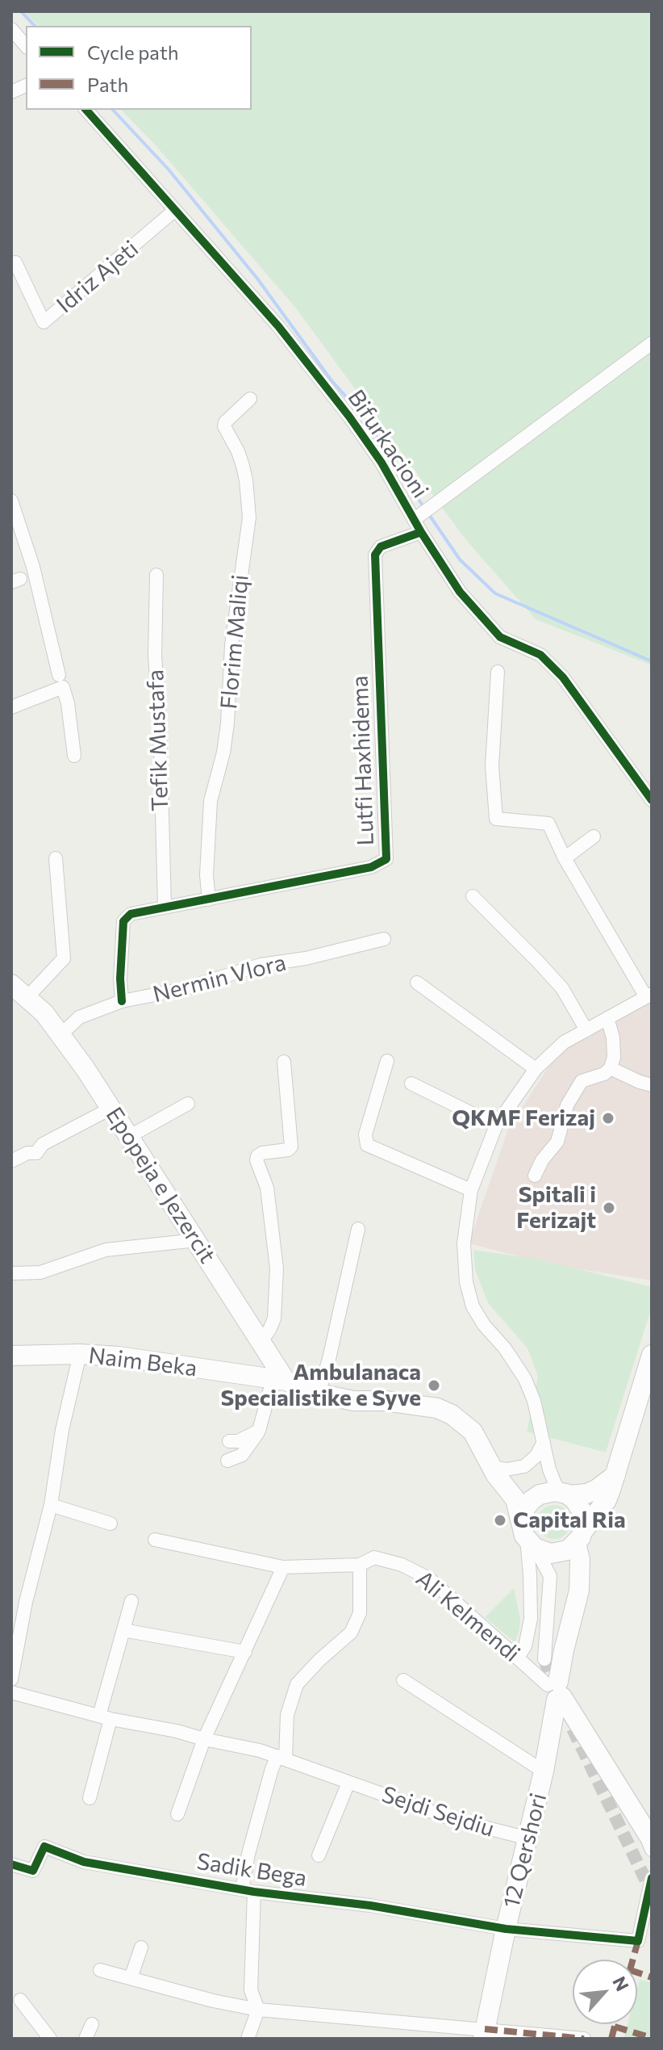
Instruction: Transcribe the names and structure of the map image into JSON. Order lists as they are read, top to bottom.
{
  "streets": {
    "main road": ["Epopeja e Jezercit", "Naim Beka", "12 Qershori"],
    "street": [
      "Idriz Ajeti",
      "Bifurkacioni",
      "Florim Maliqi",
      "Tefik Mustafa",
      "Lutfi Haxhidema",
      "Nermin Vlora",
      "Ali Kelmendi",
      "Sejdi Sejdiu",
      "Sadik Bega"
    ]
  },
  "crossings": [
    ["Idriz Ajeti", "Bifurkacioni"],
    ["Bifurkacioni", "Lutfi Haxhidema"],
    ["Florim Maliqi", "Lutfi Haxhidema"],
    ["Tefik Mustafa", "Lutfi Haxhidema"],
    ["Lutfi Haxhidema", "Nermin Vlora"],
    ["Nermin Vlora", "Epopeja e Jezercit"],
    ["Epopeja e Jezercit", "Naim Beka"],
    ["Ali Kelmendi", "12 Qershori"],
    ["Sejdi Sejdiu", "12 Qershori"],
    ["12 Qershori", "Sadik Bega"]
  ],
  "places": [
    "QKMF Ferizaj",
    "Spitali i Ferizajt",
    "Ambulanaca Specialistike e Syve",
    "Capital Ria"
  ],
  "legend": ["Cycle path", "Path"],
  "north": "top right"
}
